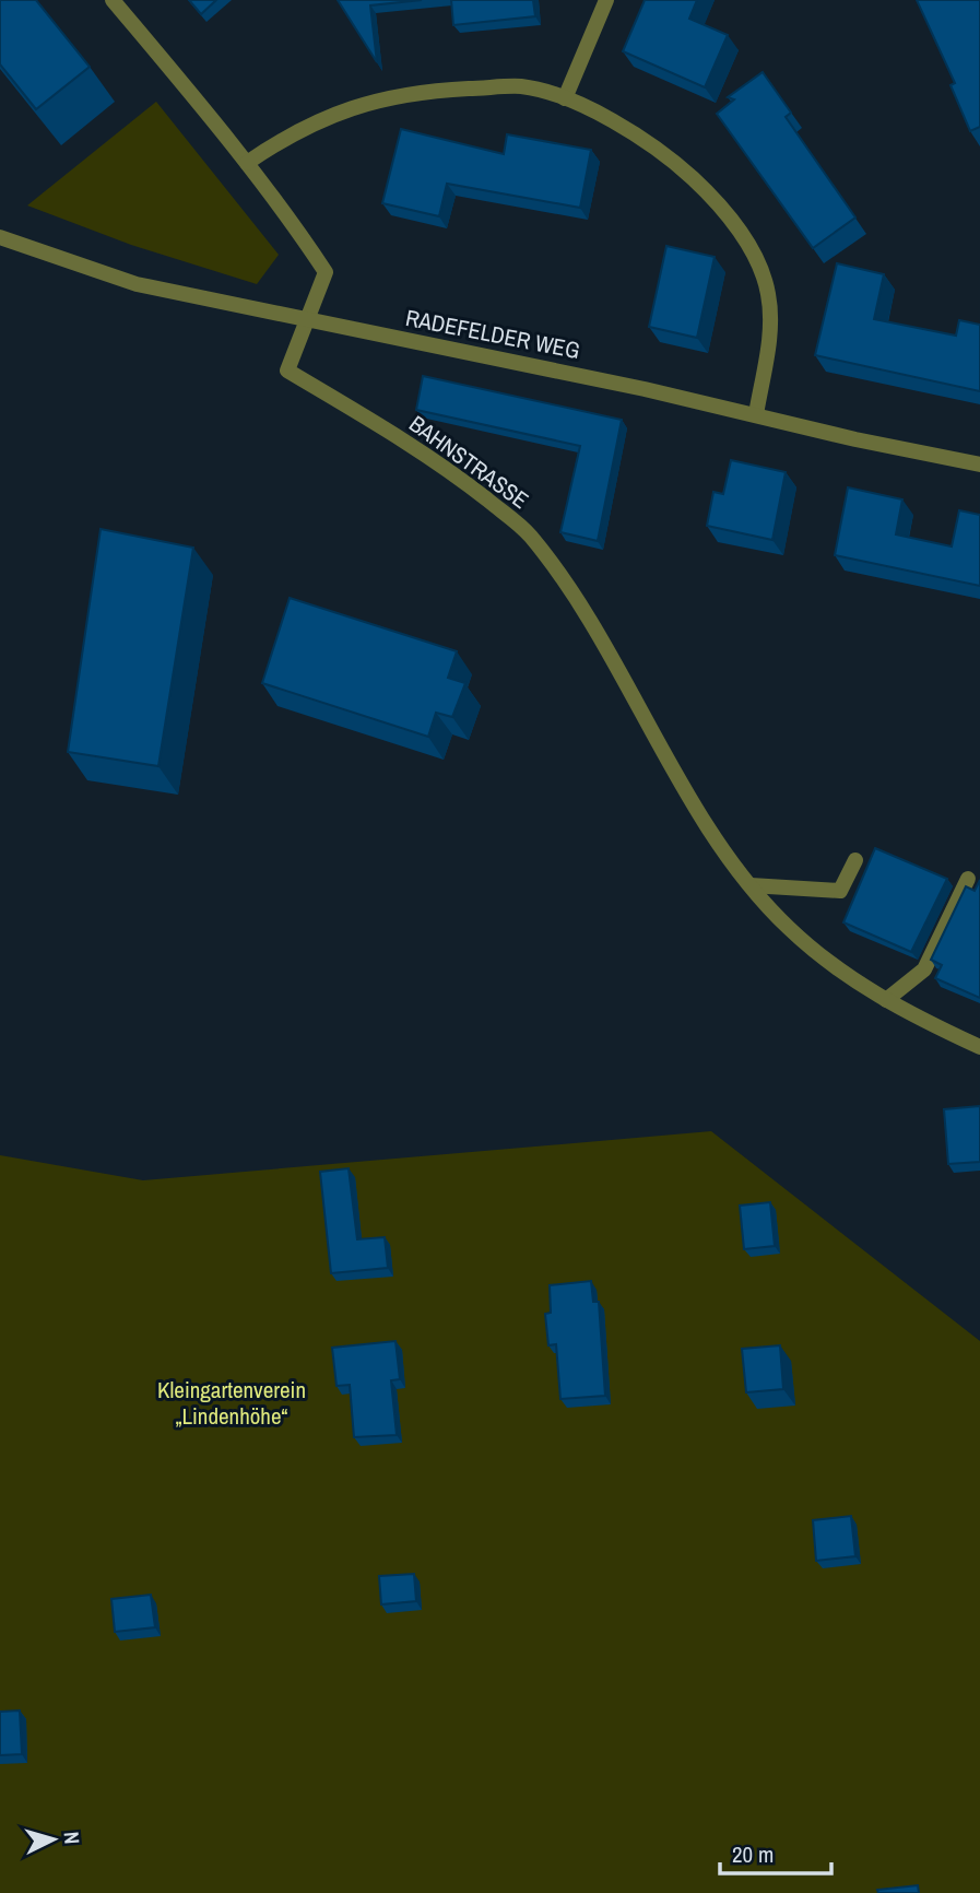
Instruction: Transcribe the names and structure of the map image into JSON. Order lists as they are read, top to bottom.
{
  "streets": {
    "street": ["RADEFELDER WEG", "BAHNSTRASSE"]
  },
  "crossings": [
    ["RADEFELDER WEG", "BAHNSTRASSE"]
  ],
  "parks": ["Kleingartenverein „Lindenhöhe“"],
  "scale_bar": "20 m",
  "north": "right"
}
